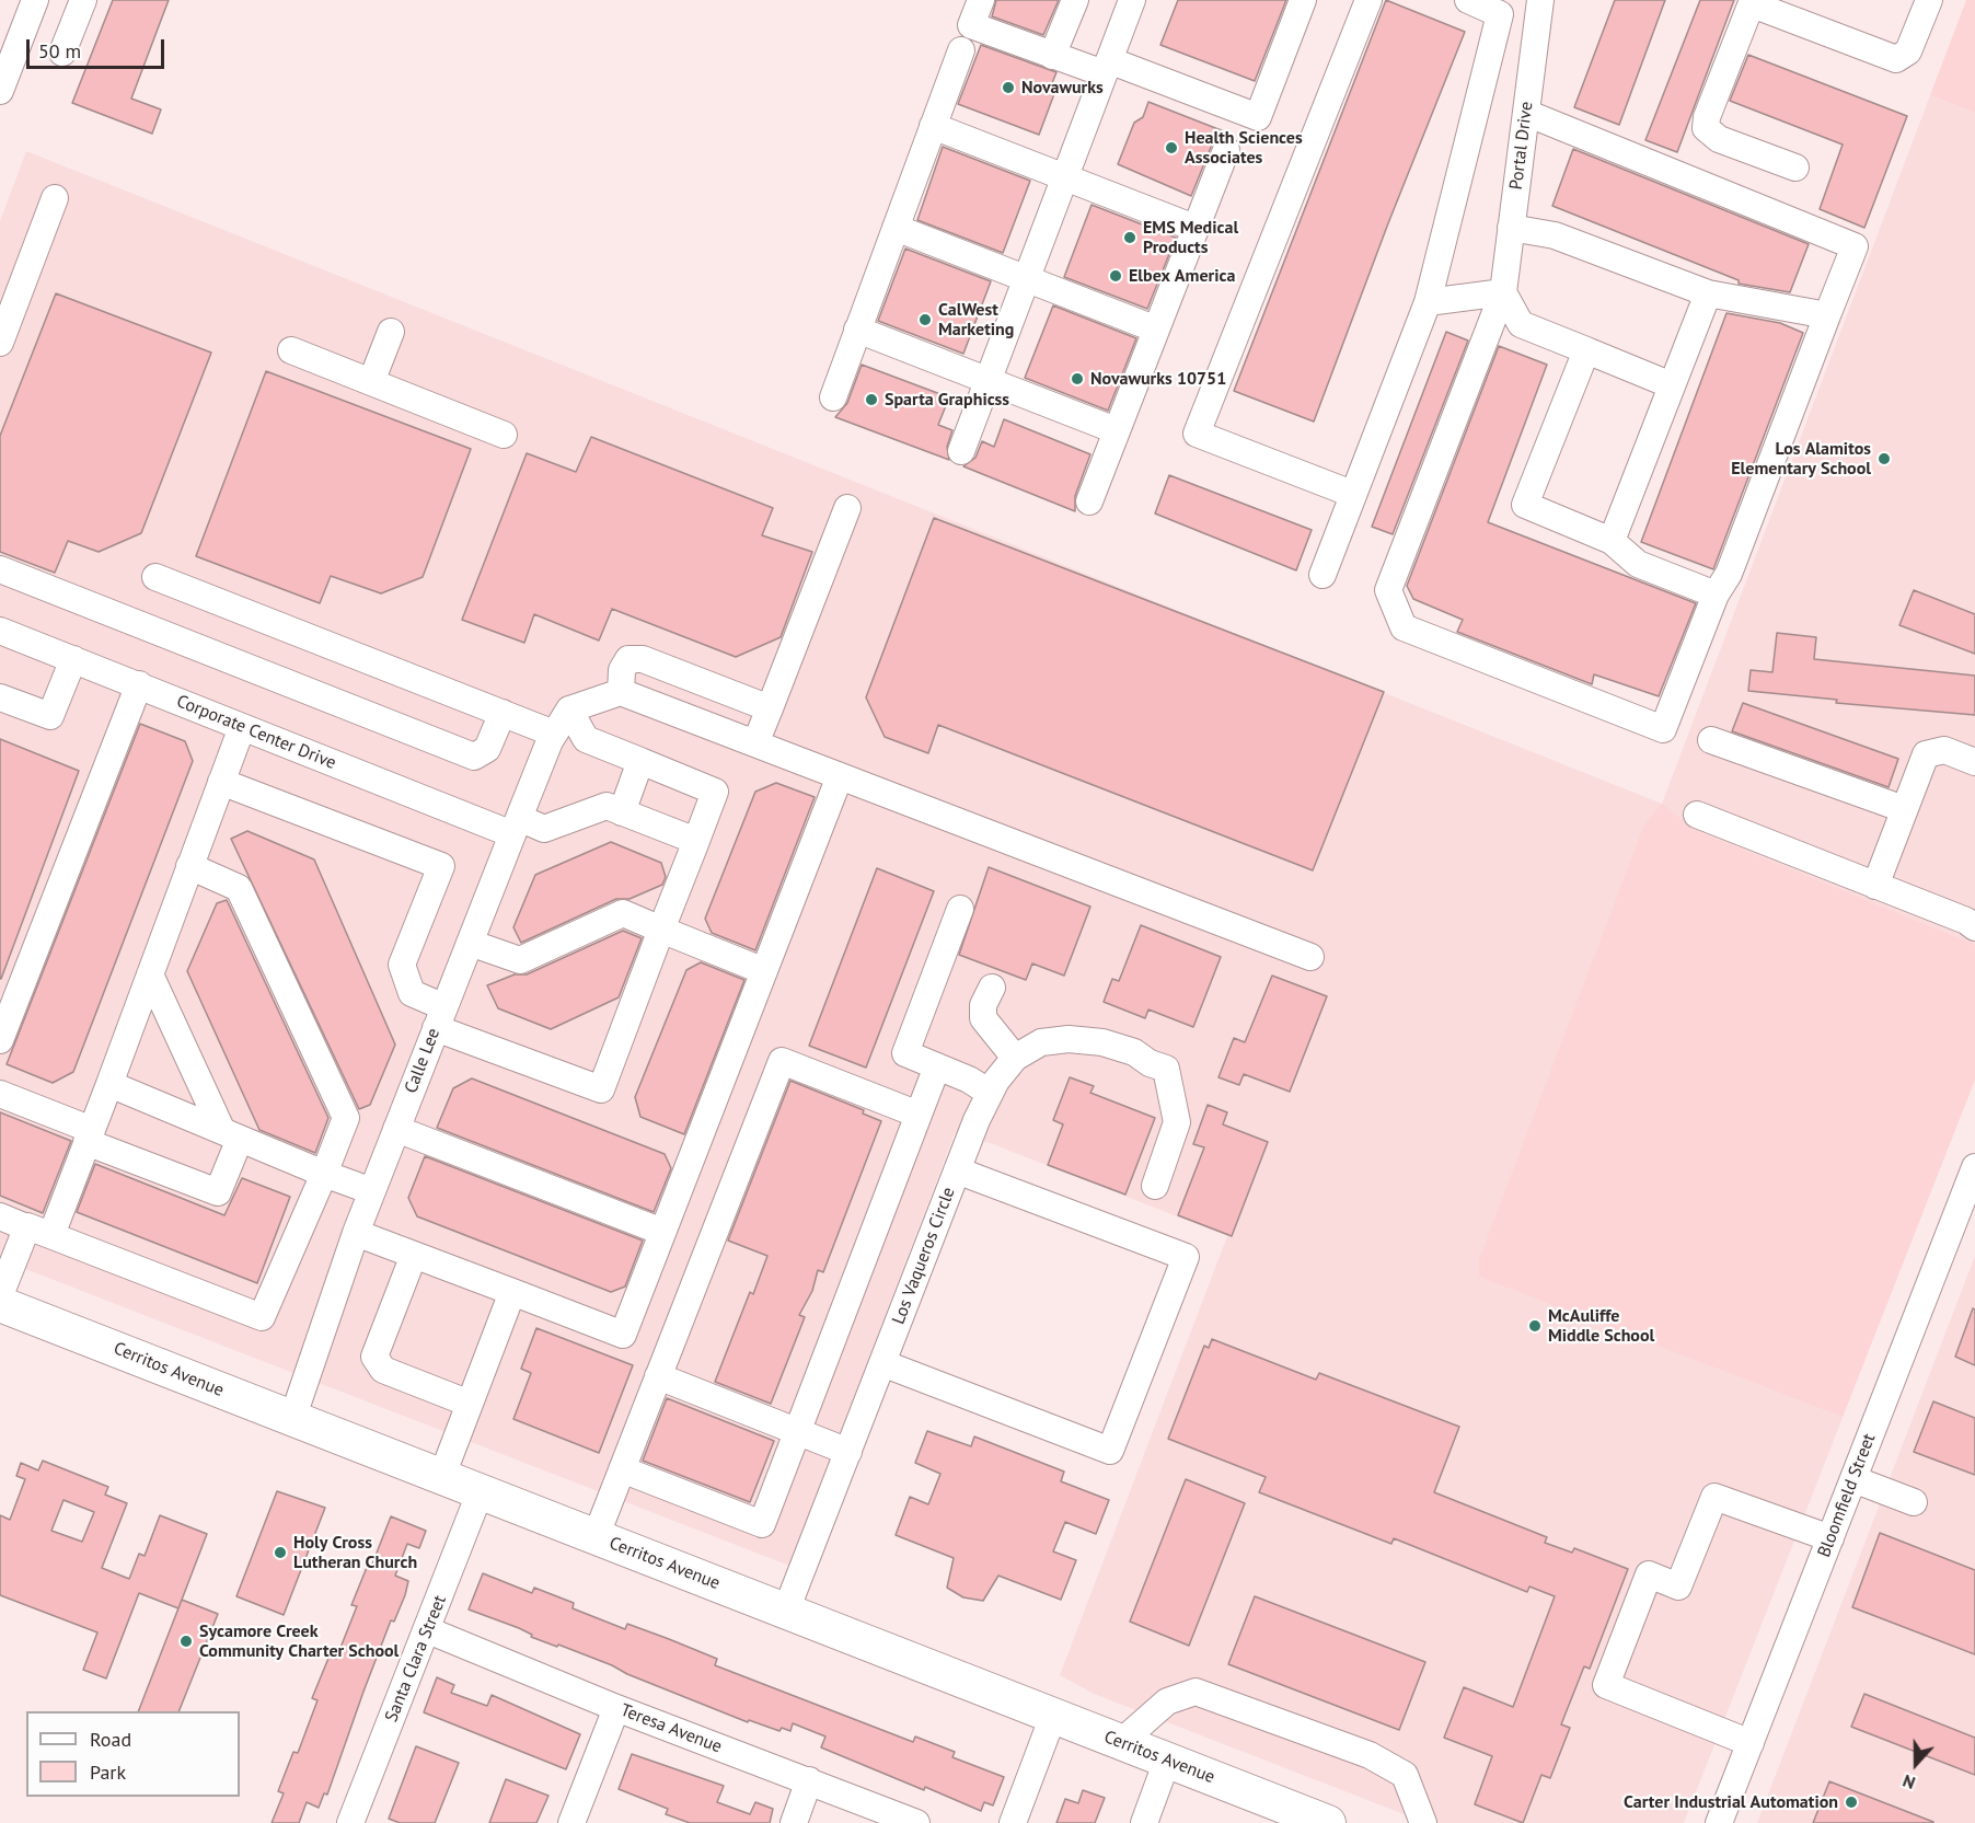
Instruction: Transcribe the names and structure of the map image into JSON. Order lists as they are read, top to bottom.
{
  "streets": {
    "main road": ["Cerritos Avenue"],
    "street": [
      "Portal Drive",
      "Corporate Center Drive",
      "Calle Lee",
      "Los Vaqueros Circle",
      "Bloomfield Street",
      "Santa Clara Street",
      "Teresa Avenue"
    ]
  },
  "crossings": [
    ["Corporate Center Drive", "Calle Lee"],
    ["Calle Lee", "Cerritos Avenue"],
    ["Los Vaqueros Circle", "Cerritos Avenue"],
    ["Cerritos Avenue", "Santa Clara Street"],
    ["Santa Clara Street", "Teresa Avenue"]
  ],
  "places": [
    "Novawurks",
    "Health Sciences Associates",
    "EMS Medical Products",
    "Elbex America",
    "CalWest Marketing",
    "Novawurks 10751",
    "Sparta Graphicss",
    "Los Alamitos Elementary School",
    "McAuliffe Middle School",
    "Holy Cross Lutheran Church",
    "Sycamore Creek Community Charter School",
    "Carter Industrial Automation"
  ],
  "legend": ["Road", "Park"],
  "scale_bar": "50 m",
  "north": "bottom"
}
